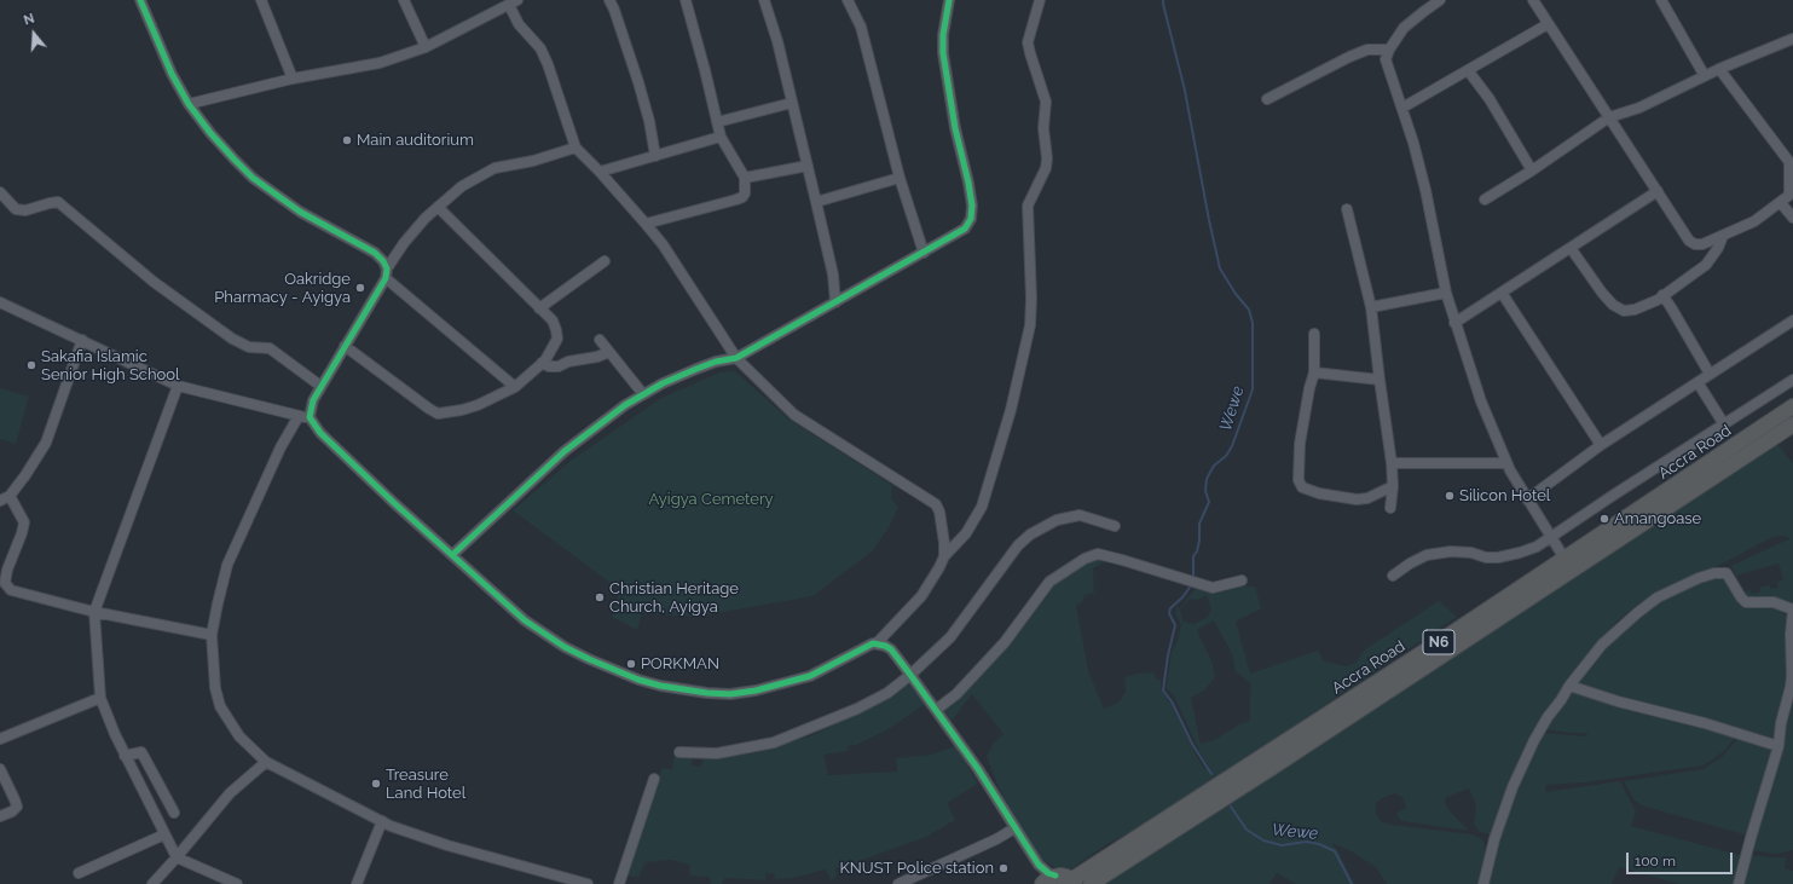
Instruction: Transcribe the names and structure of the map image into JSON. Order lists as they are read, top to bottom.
{
  "streets": {
    "highway": ["Accra Road", "N6"]
  },
  "water": ["Wewe"],
  "parks": ["Ayigya Cemetery"],
  "places": [
    "Main auditorium",
    "Oakridge Pharmacy - Ayigya",
    "Sakafia Islamic Senior High School",
    "Silicon Hotel",
    "Amangoase",
    "Christian Heritage Church, Ayigya",
    "PORKMAN",
    "Treasure Land Hotel",
    "KNUST Police station"
  ],
  "scale_bar": "100 m",
  "north": "top"
}
